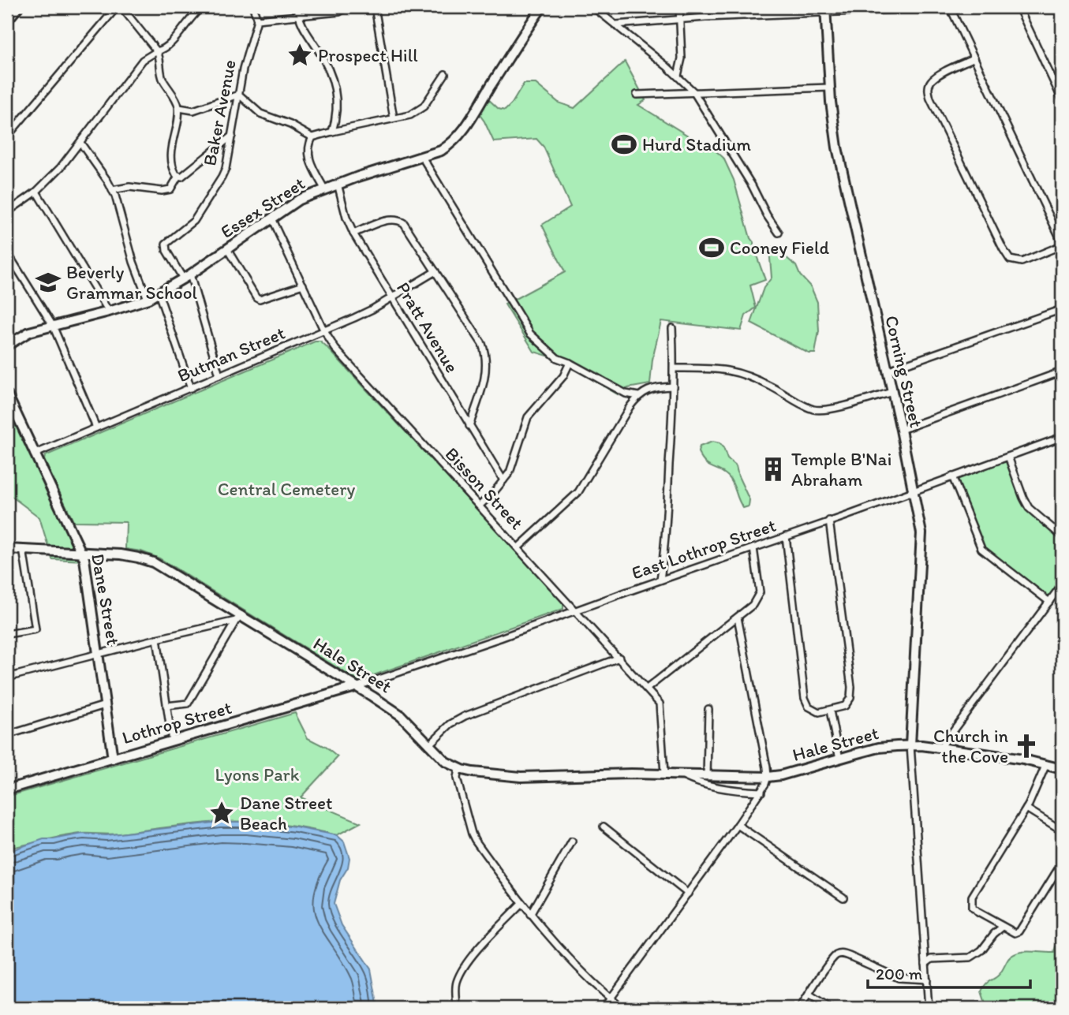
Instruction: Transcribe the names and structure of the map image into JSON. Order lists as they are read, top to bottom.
{
  "streets": {
    "main road": [
      "Essex Street",
      "Corning Street",
      "Dane Street",
      "Hale Street",
      "Lothrop Street"
    ],
    "street": [
      "Baker Avenue",
      "Pratt Avenue",
      "Butman Street",
      "Bisson Street",
      "East Lothrop Street"
    ]
  },
  "crossings": [
    ["Baker Avenue", "Essex Street"],
    ["Essex Street", "Pratt Avenue"],
    ["Essex Street", "Bisson Street"],
    ["Pratt Avenue", "Butman Street"],
    ["Butman Street", "Bisson Street"],
    ["Butman Street", "Dane Street"],
    ["Corning Street", "East Lothrop Street"],
    ["Corning Street", "Hale Street"],
    ["Bisson Street", "East Lothrop Street"],
    ["Bisson Street", "Hale Street"],
    ["East Lothrop Street", "Hale Street"],
    ["East Lothrop Street", "Lothrop Street"],
    ["Dane Street", "Hale Street"],
    ["Dane Street", "Lothrop Street"],
    ["Hale Street", "Lothrop Street"]
  ],
  "parks": ["Central Cemetery", "Lyons Park"],
  "places": {
    "place": ["Prospect Hill", "Dane Street Beach"],
    "sports": ["Hurd Stadium", "Cooney Field"],
    "school or university": ["Beverly Grammar School"],
    "building": ["Temple B'Nai Abraham"],
    "church": ["Church in the Cove"]
  },
  "scale_bar": "200 m"
}
